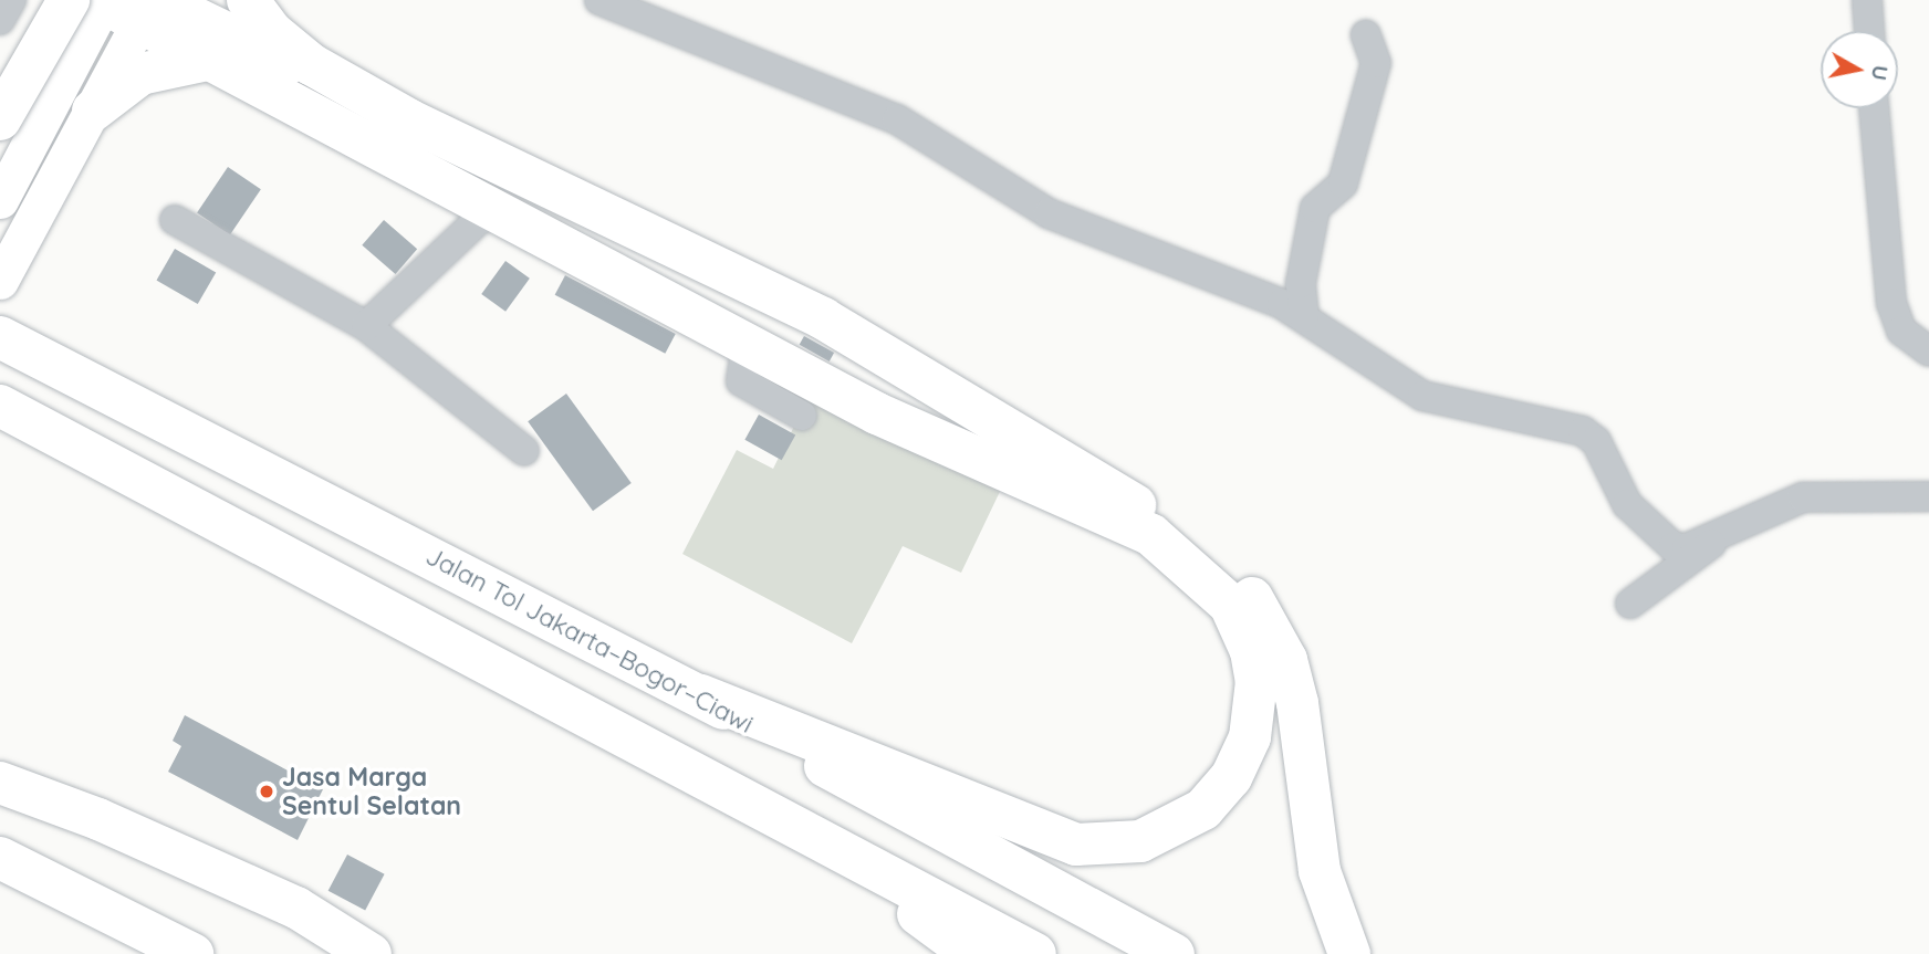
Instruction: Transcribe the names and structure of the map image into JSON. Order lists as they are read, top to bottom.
{
  "streets": {
    "highway": ["Jalan Tol Jakarta–Bogor–Ciawi"]
  },
  "places": ["Jasa Marga Sentul Selatan"],
  "north": "right"
}
